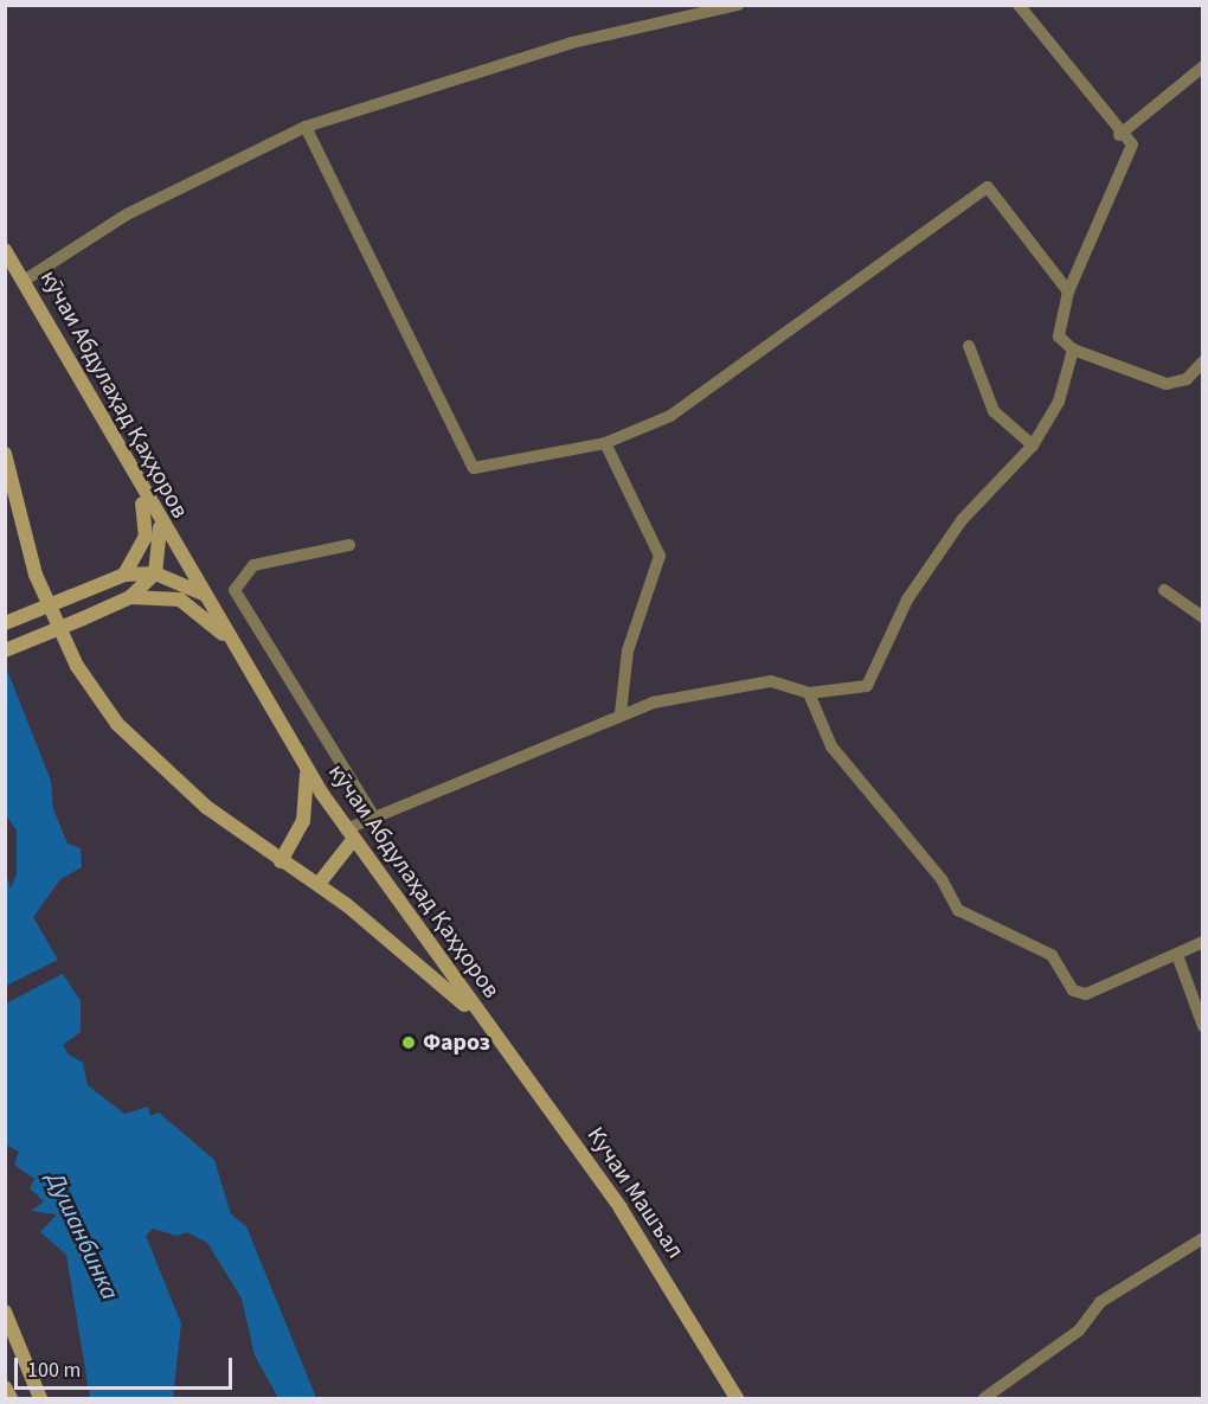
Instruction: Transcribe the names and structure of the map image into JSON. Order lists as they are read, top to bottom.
{
  "streets": {
    "main road": ["кӯчаи Абдулаҳад Қаҳҳоров", "Кучаи Машъал"]
  },
  "crossings": [
    ["кӯчаи Абдулаҳад Қаҳҳоров", "Кучаи Машъал"]
  ],
  "water": ["Душанбинка"],
  "places": ["Фароз"],
  "scale_bar": "100 m"
}
